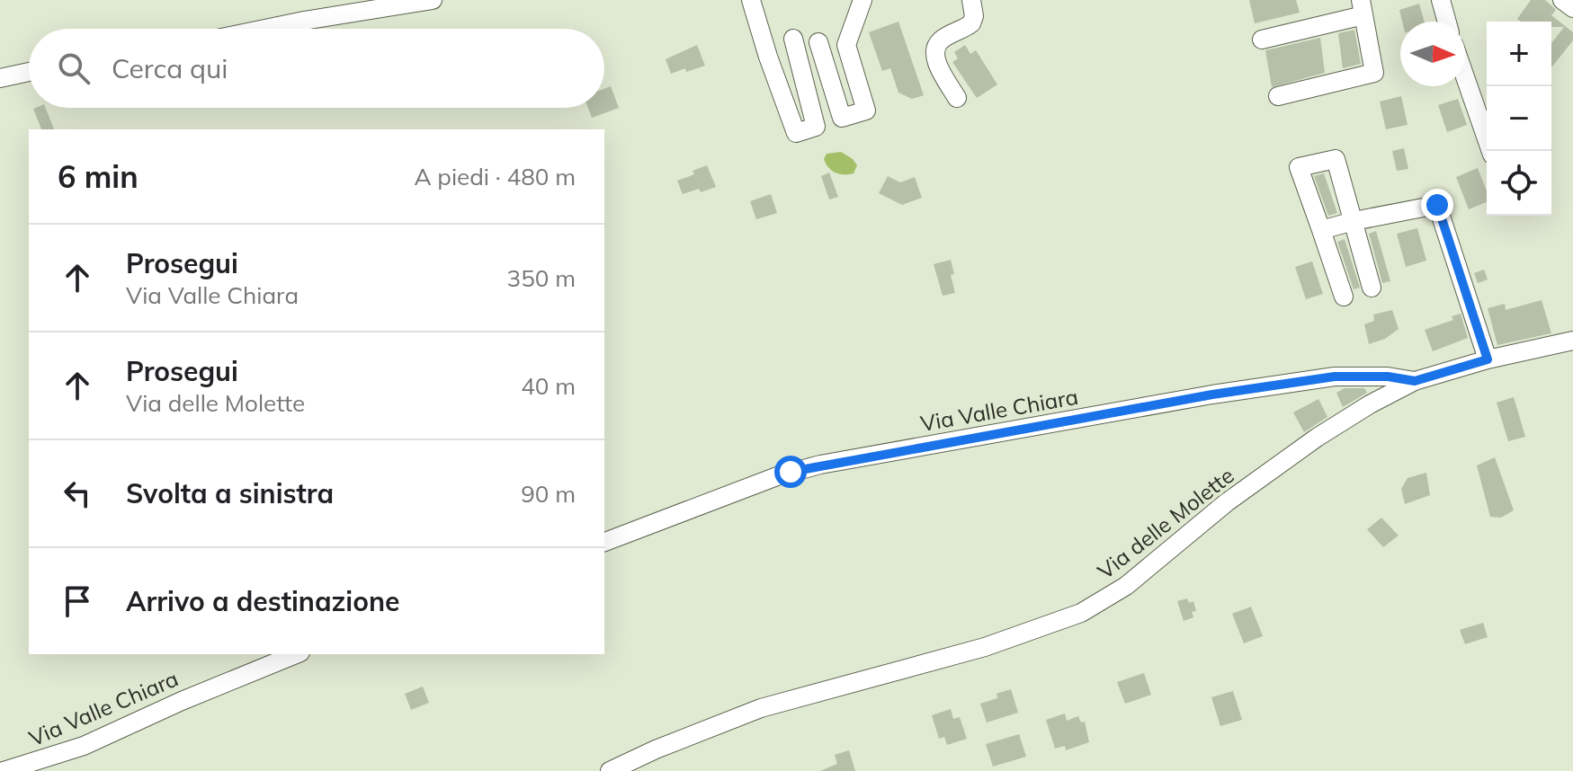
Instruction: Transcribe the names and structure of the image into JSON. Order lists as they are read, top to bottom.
{
  "streets": {
    "street": ["Via Valle Chiara", "Via delle Molette"]
  },
  "crossings": [
    ["Via Valle Chiara", "Via delle Molette"]
  ],
  "north": "right",
  "page": {
    "map_buttons": ["+", "−"],
    "search": "Cerca qui",
    "heading": ["6 min", "A piedi · 480 m"],
    "list": [
      ["Prosegui", "Via Valle Chiara", "350 m"],
      ["Prosegui", "Via delle Molette", "40 m"],
      ["Svolta a sinistra", "90 m"],
      "Arrivo a destinazione"
    ]
  }
}
